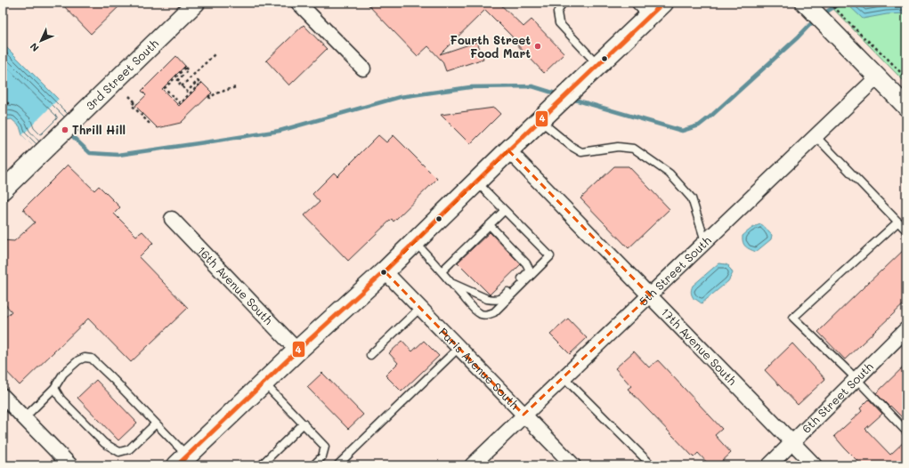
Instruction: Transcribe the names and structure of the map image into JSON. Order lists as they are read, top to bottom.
{
  "streets": {
    "street": [
      "3rd Street South",
      "5th Street South",
      "16th Avenue South",
      "17th Avenue South",
      "Paris Avenue South",
      "6th Street South"
    ]
  },
  "crossings": [
    ["5th Street South", "17th Avenue South"],
    ["5th Street South", "Paris Avenue South"],
    ["17th Avenue South", "6th Street South"]
  ],
  "places": ["Fourth Street Food Mart", "Thrill Hill"],
  "lines": ["transit line 4"],
  "north": "bottom left"
}
